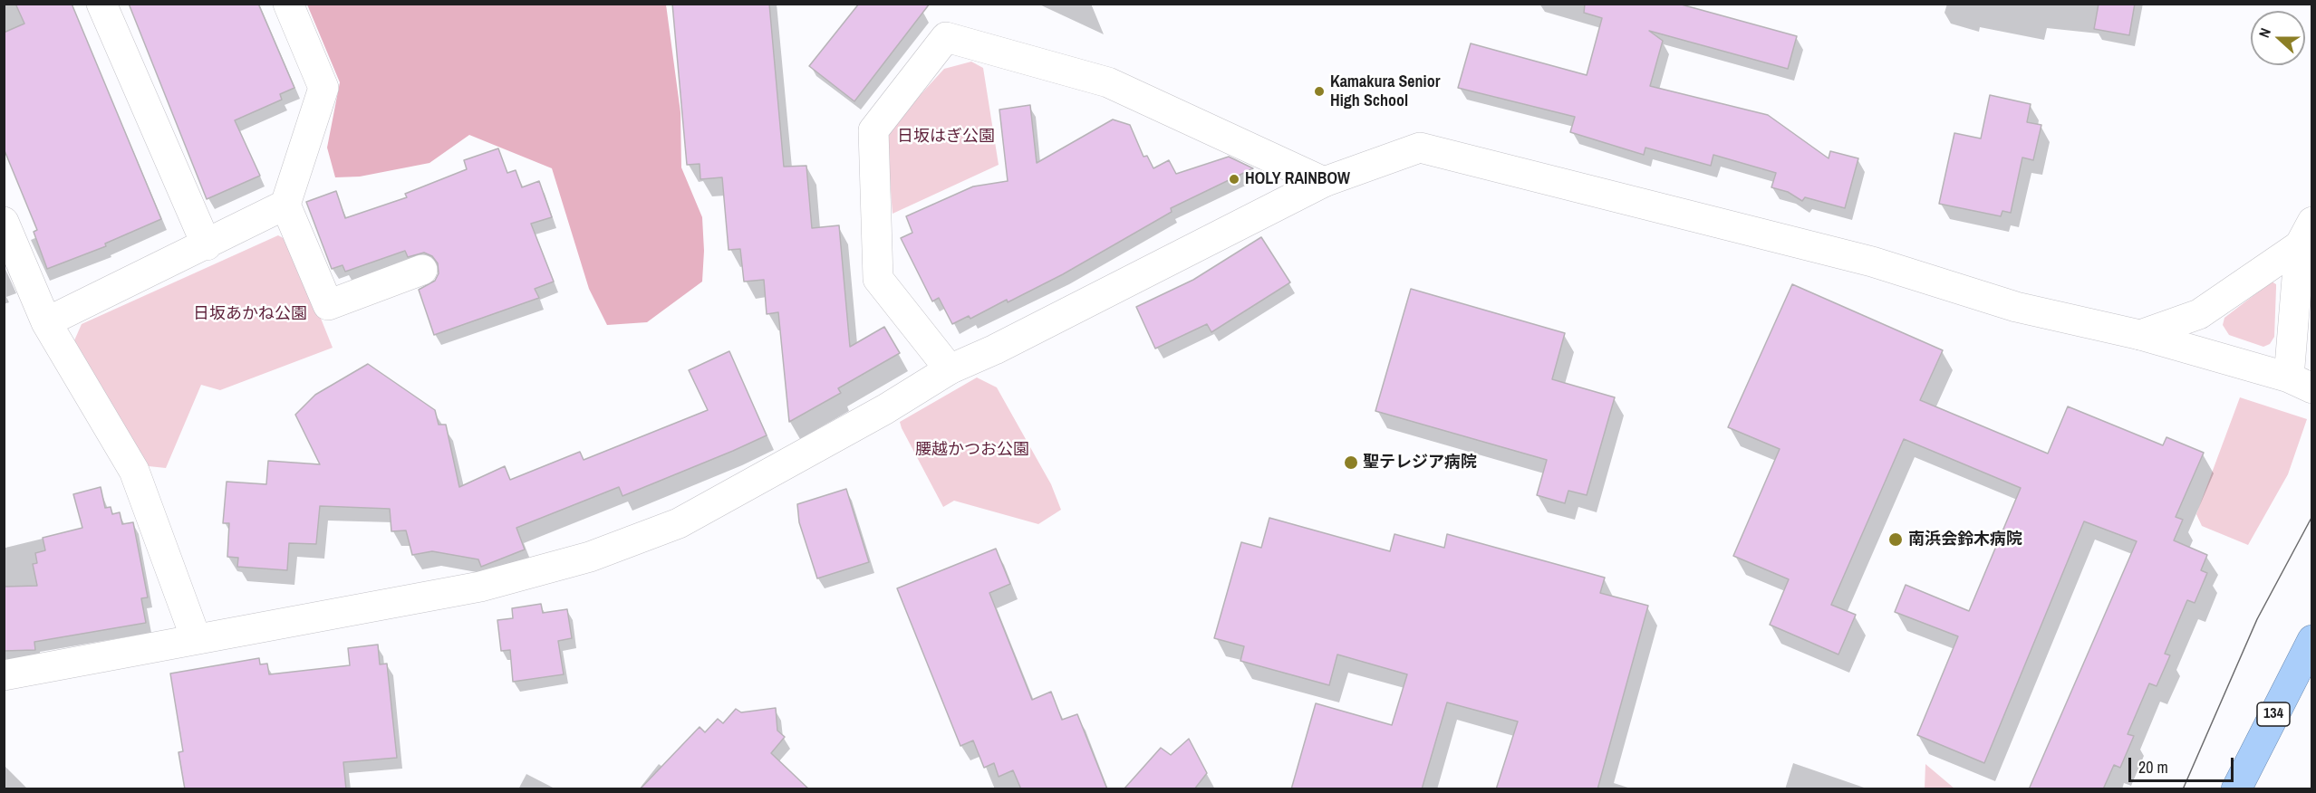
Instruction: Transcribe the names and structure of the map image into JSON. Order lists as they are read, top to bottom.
{
  "streets": {
    "highway": ["134"]
  },
  "parks": ["日坂はぎ公園", "日坂あかね公園", "腰越かつお公園"],
  "places": [
    "Kamakura Senior High School",
    "HOLY RAINBOW",
    "聖テレジア病院",
    "南浜会鈴木病院"
  ],
  "scale_bar": "20 m",
  "north": "left"
}
